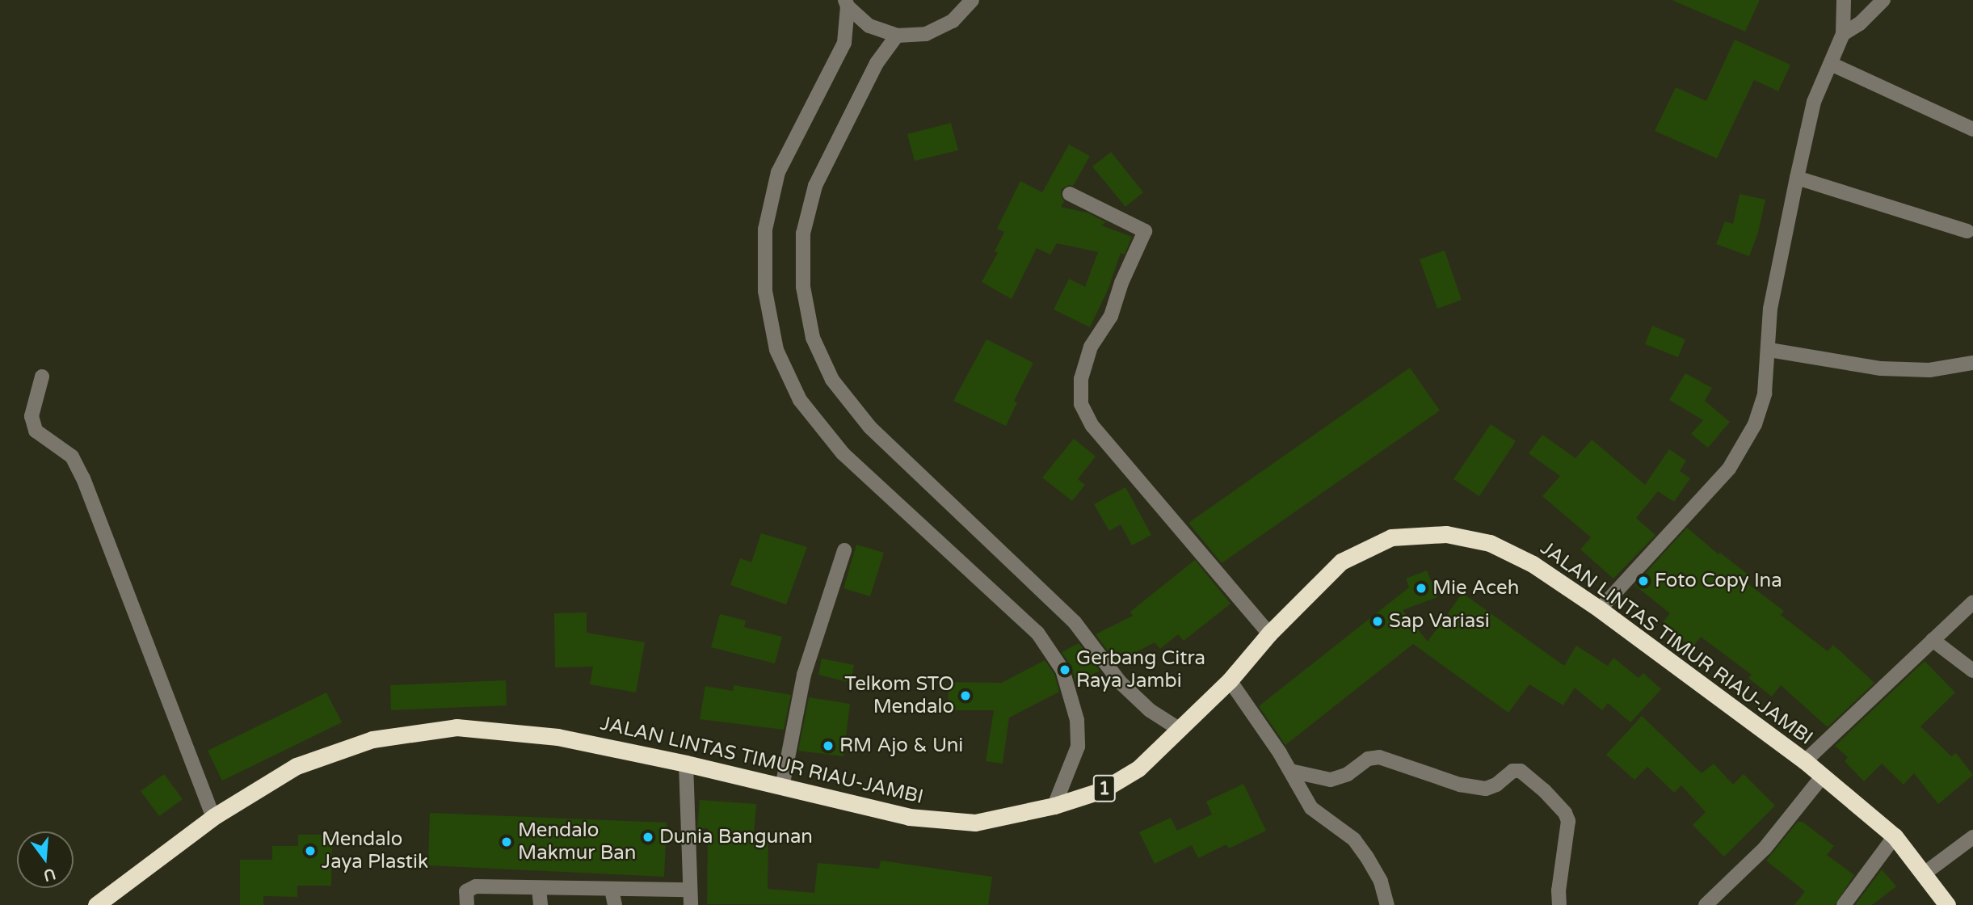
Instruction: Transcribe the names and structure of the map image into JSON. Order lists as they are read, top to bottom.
{
  "streets": {
    "highway": ["JALAN LINTAS TIMUR RIAU-JAMBI", "1"]
  },
  "places": [
    "Foto Copy Ina",
    "Mie Aceh",
    "Sap Variasi",
    "Gerbang Citra Raya Jambi",
    "Telkom STO Mendalo",
    "RM Ajo & Uni",
    "Dunia Bangunan",
    "Mendalo Makmur Ban",
    "Mendalo Jaya Plastik"
  ],
  "north": "bottom"
}
